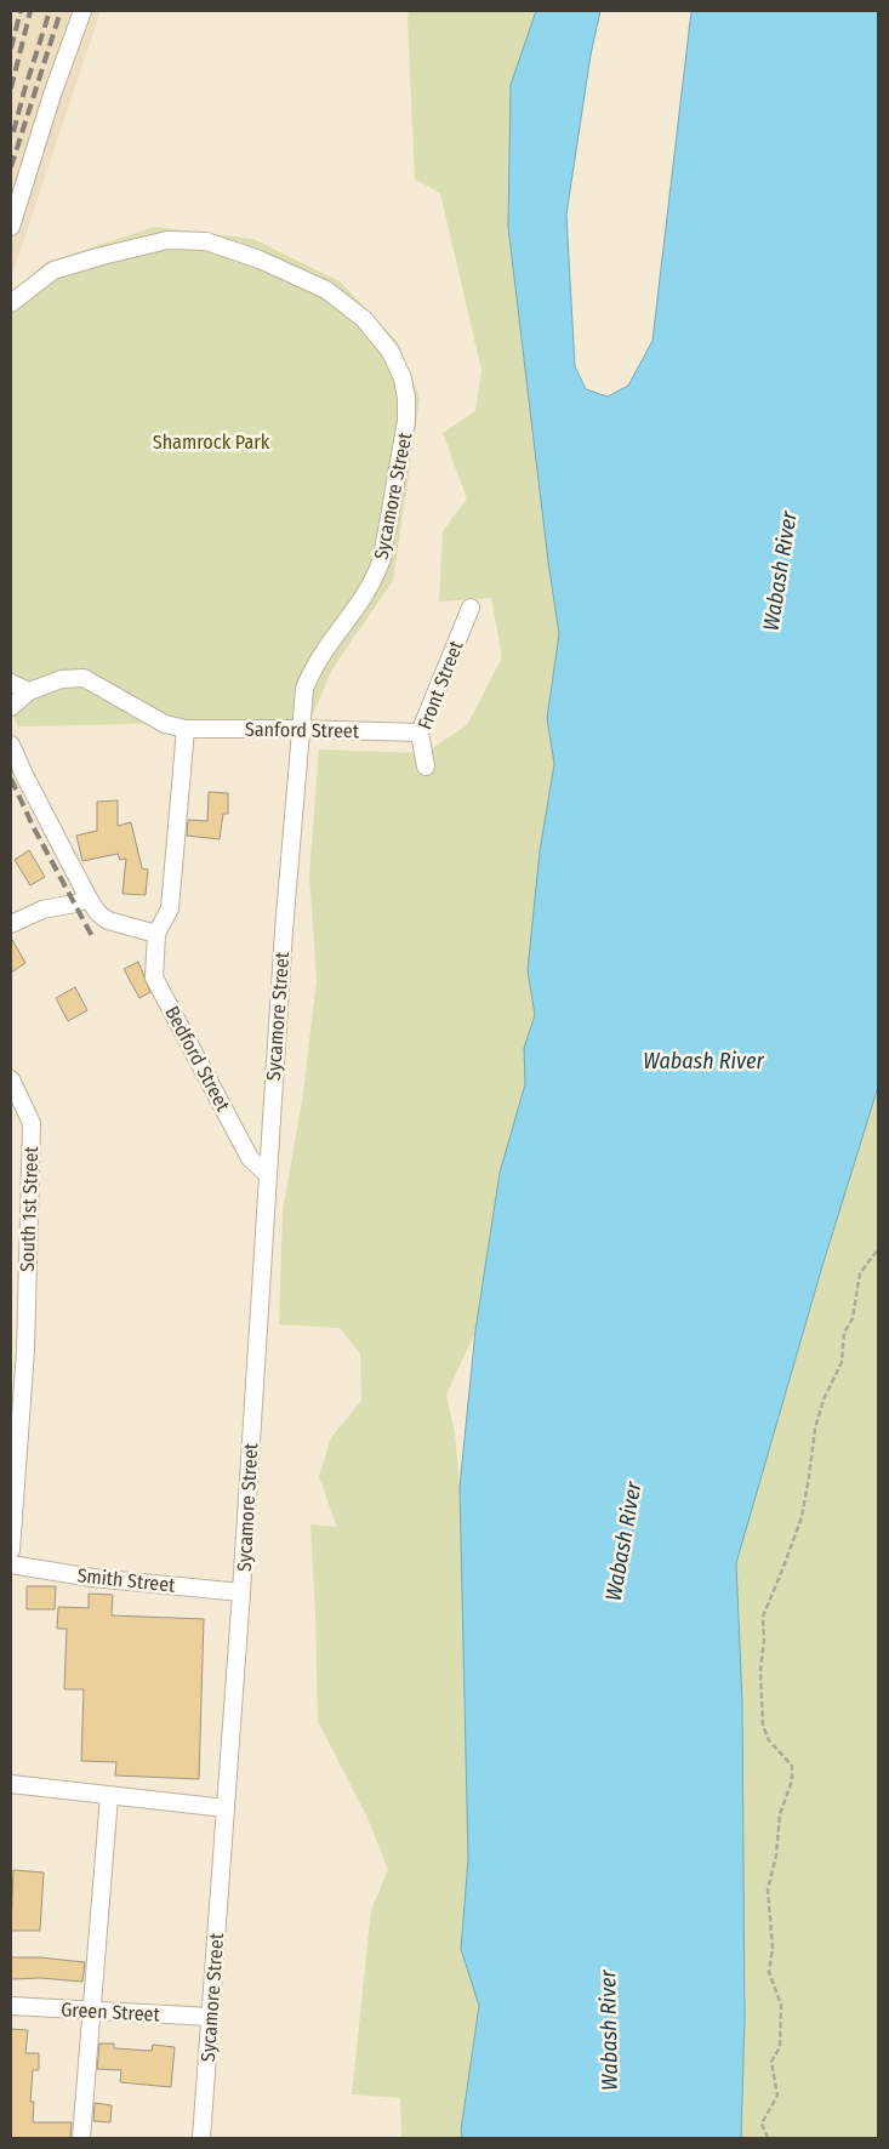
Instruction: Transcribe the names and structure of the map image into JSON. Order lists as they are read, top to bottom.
{
  "streets": {
    "street": [
      "Sycamore Street",
      "Front Street",
      "Sanford Street",
      "Bedford Street",
      "South 1st Street",
      "Smith Street",
      "Green Street"
    ]
  },
  "crossings": [
    ["Sycamore Street", "Sanford Street"],
    ["Sycamore Street", "Bedford Street"],
    ["Sycamore Street", "Smith Street"],
    ["Sycamore Street", "Green Street"],
    ["Front Street", "Sanford Street"],
    ["Sanford Street", "Bedford Street"]
  ],
  "water": ["Wabash River"],
  "parks": ["Shamrock Park"]
}
